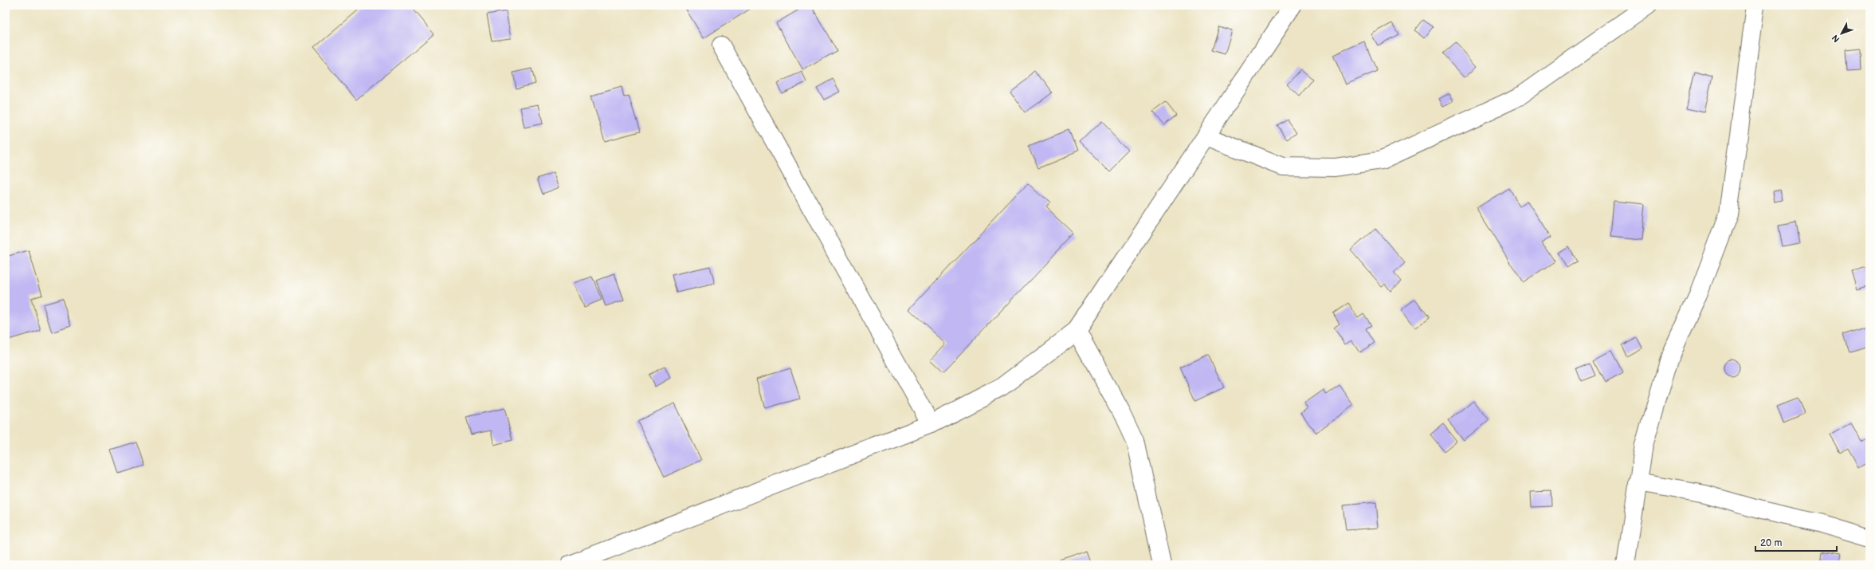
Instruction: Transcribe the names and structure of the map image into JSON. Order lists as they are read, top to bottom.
{
  "scale_bar": "20 m",
  "north": "bottom left"
}
